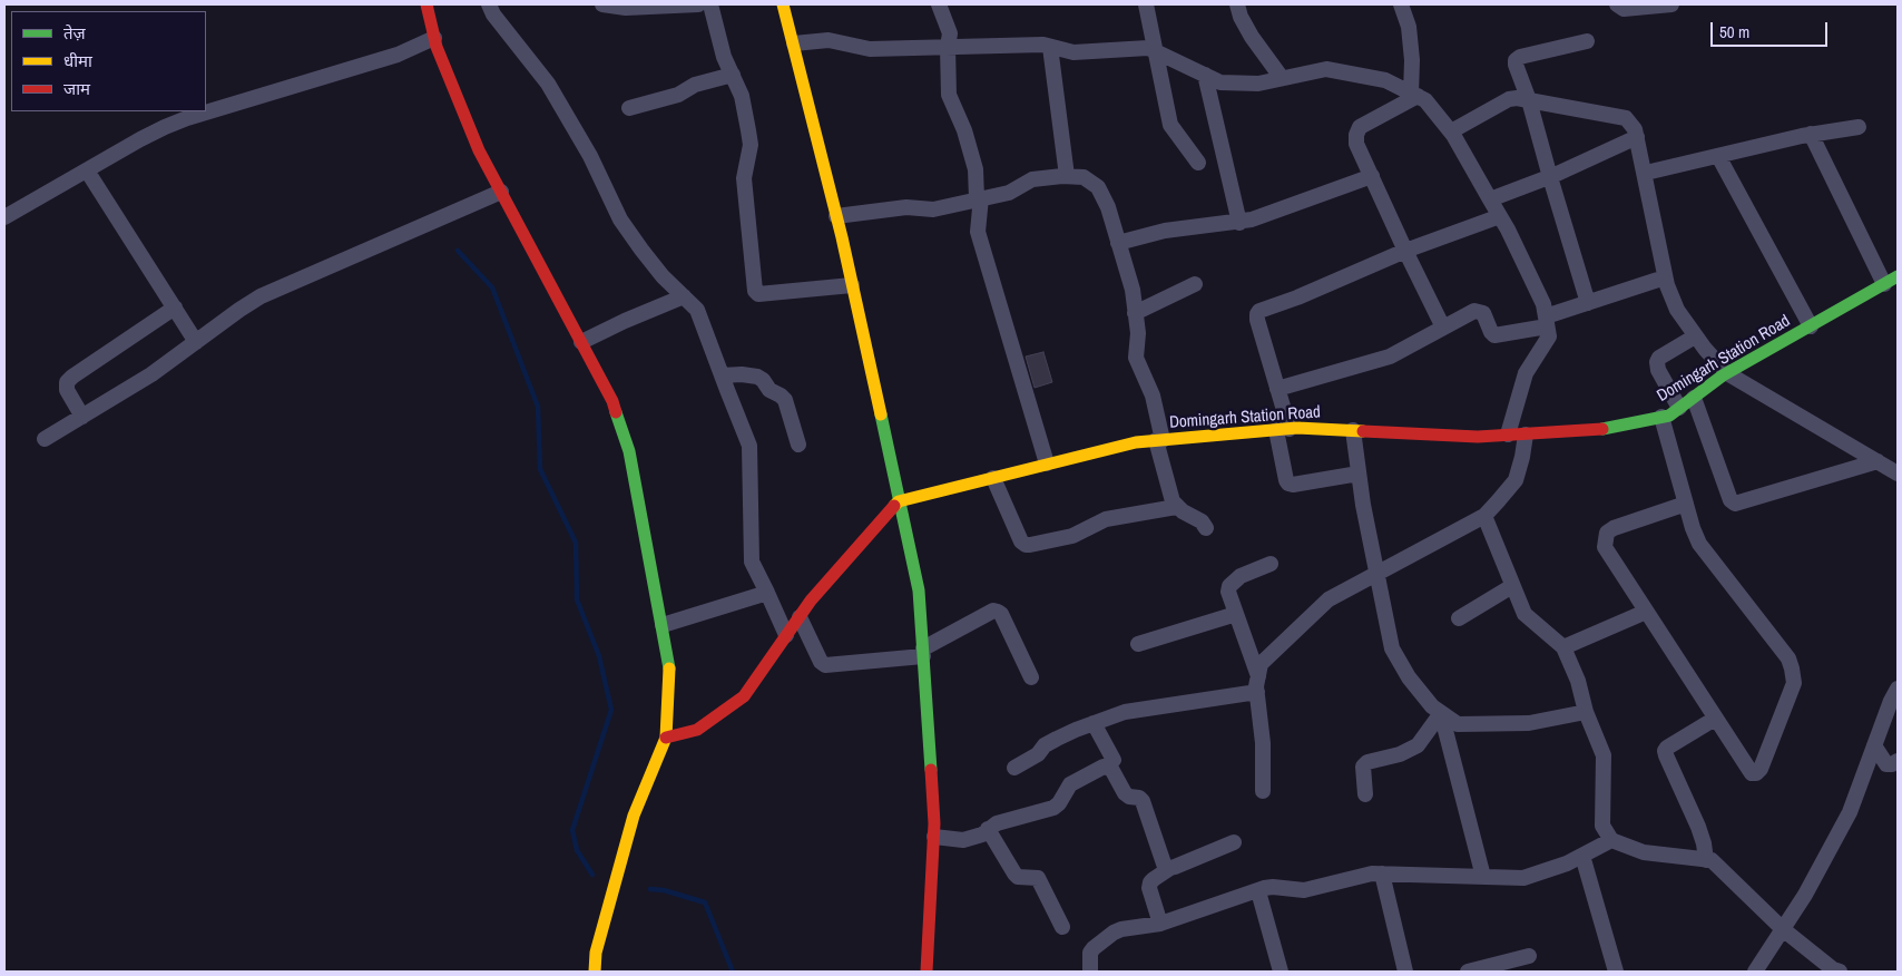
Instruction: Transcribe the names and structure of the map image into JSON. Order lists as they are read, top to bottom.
{
  "streets": {
    "street": ["Domingarh Station Road"]
  },
  "legend": ["तेज़", "धीमा", "जाम"],
  "scale_bar": "50 m"
}
